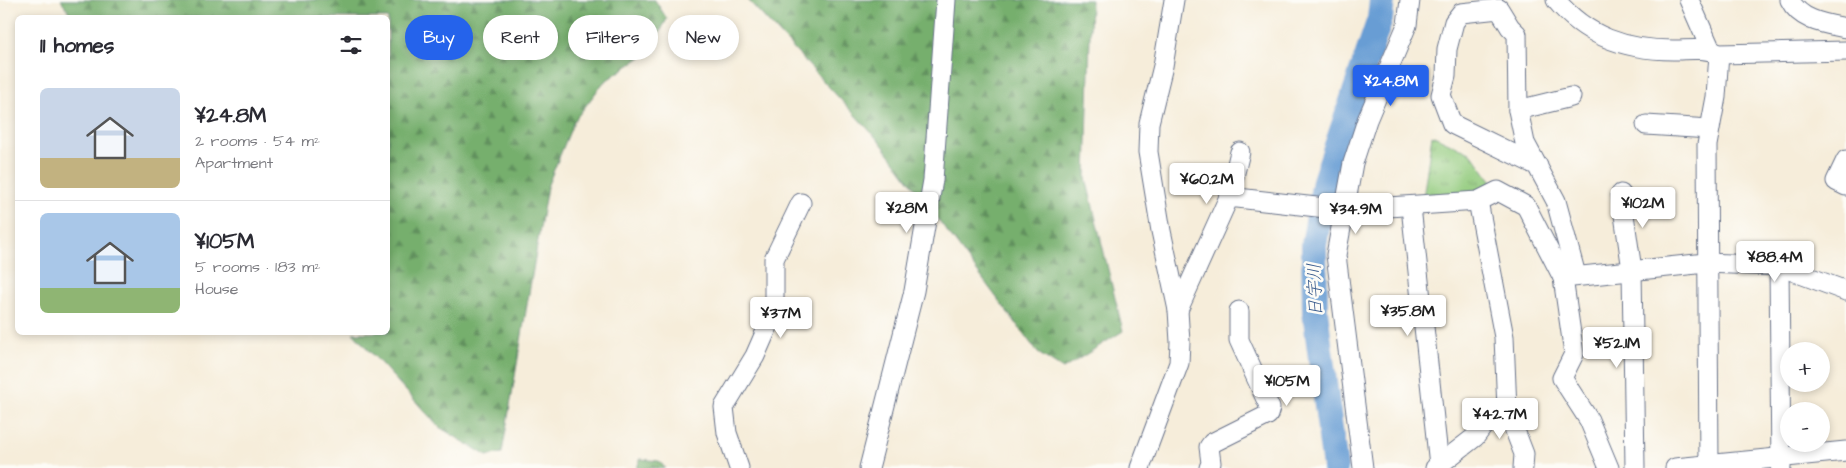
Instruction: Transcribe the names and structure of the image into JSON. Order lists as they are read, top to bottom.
{
  "water": ["日宇川"],
  "page": {
    "chip": [
      "Buy",
      "Rent",
      "Filters",
      "New"
    ],
    "heading": "11 homes",
    "price": [
      "¥24.8M",
      "¥60.2M",
      "¥102M",
      "¥28M",
      "¥34.9M",
      "¥88.4M",
      "¥35.8M",
      "¥37M",
      "¥52.1M",
      "¥105M",
      "¥42.7M"
    ],
    "list": [
      {
        "name": "¥24.8M",
        "note": "2 rooms · 54 m² · Apartment"
      },
      {
        "name": "¥105M",
        "note": "5 rooms · 183 m² · House"
      }
    ],
    "map_buttons": ["+", "−"]
  }
}
